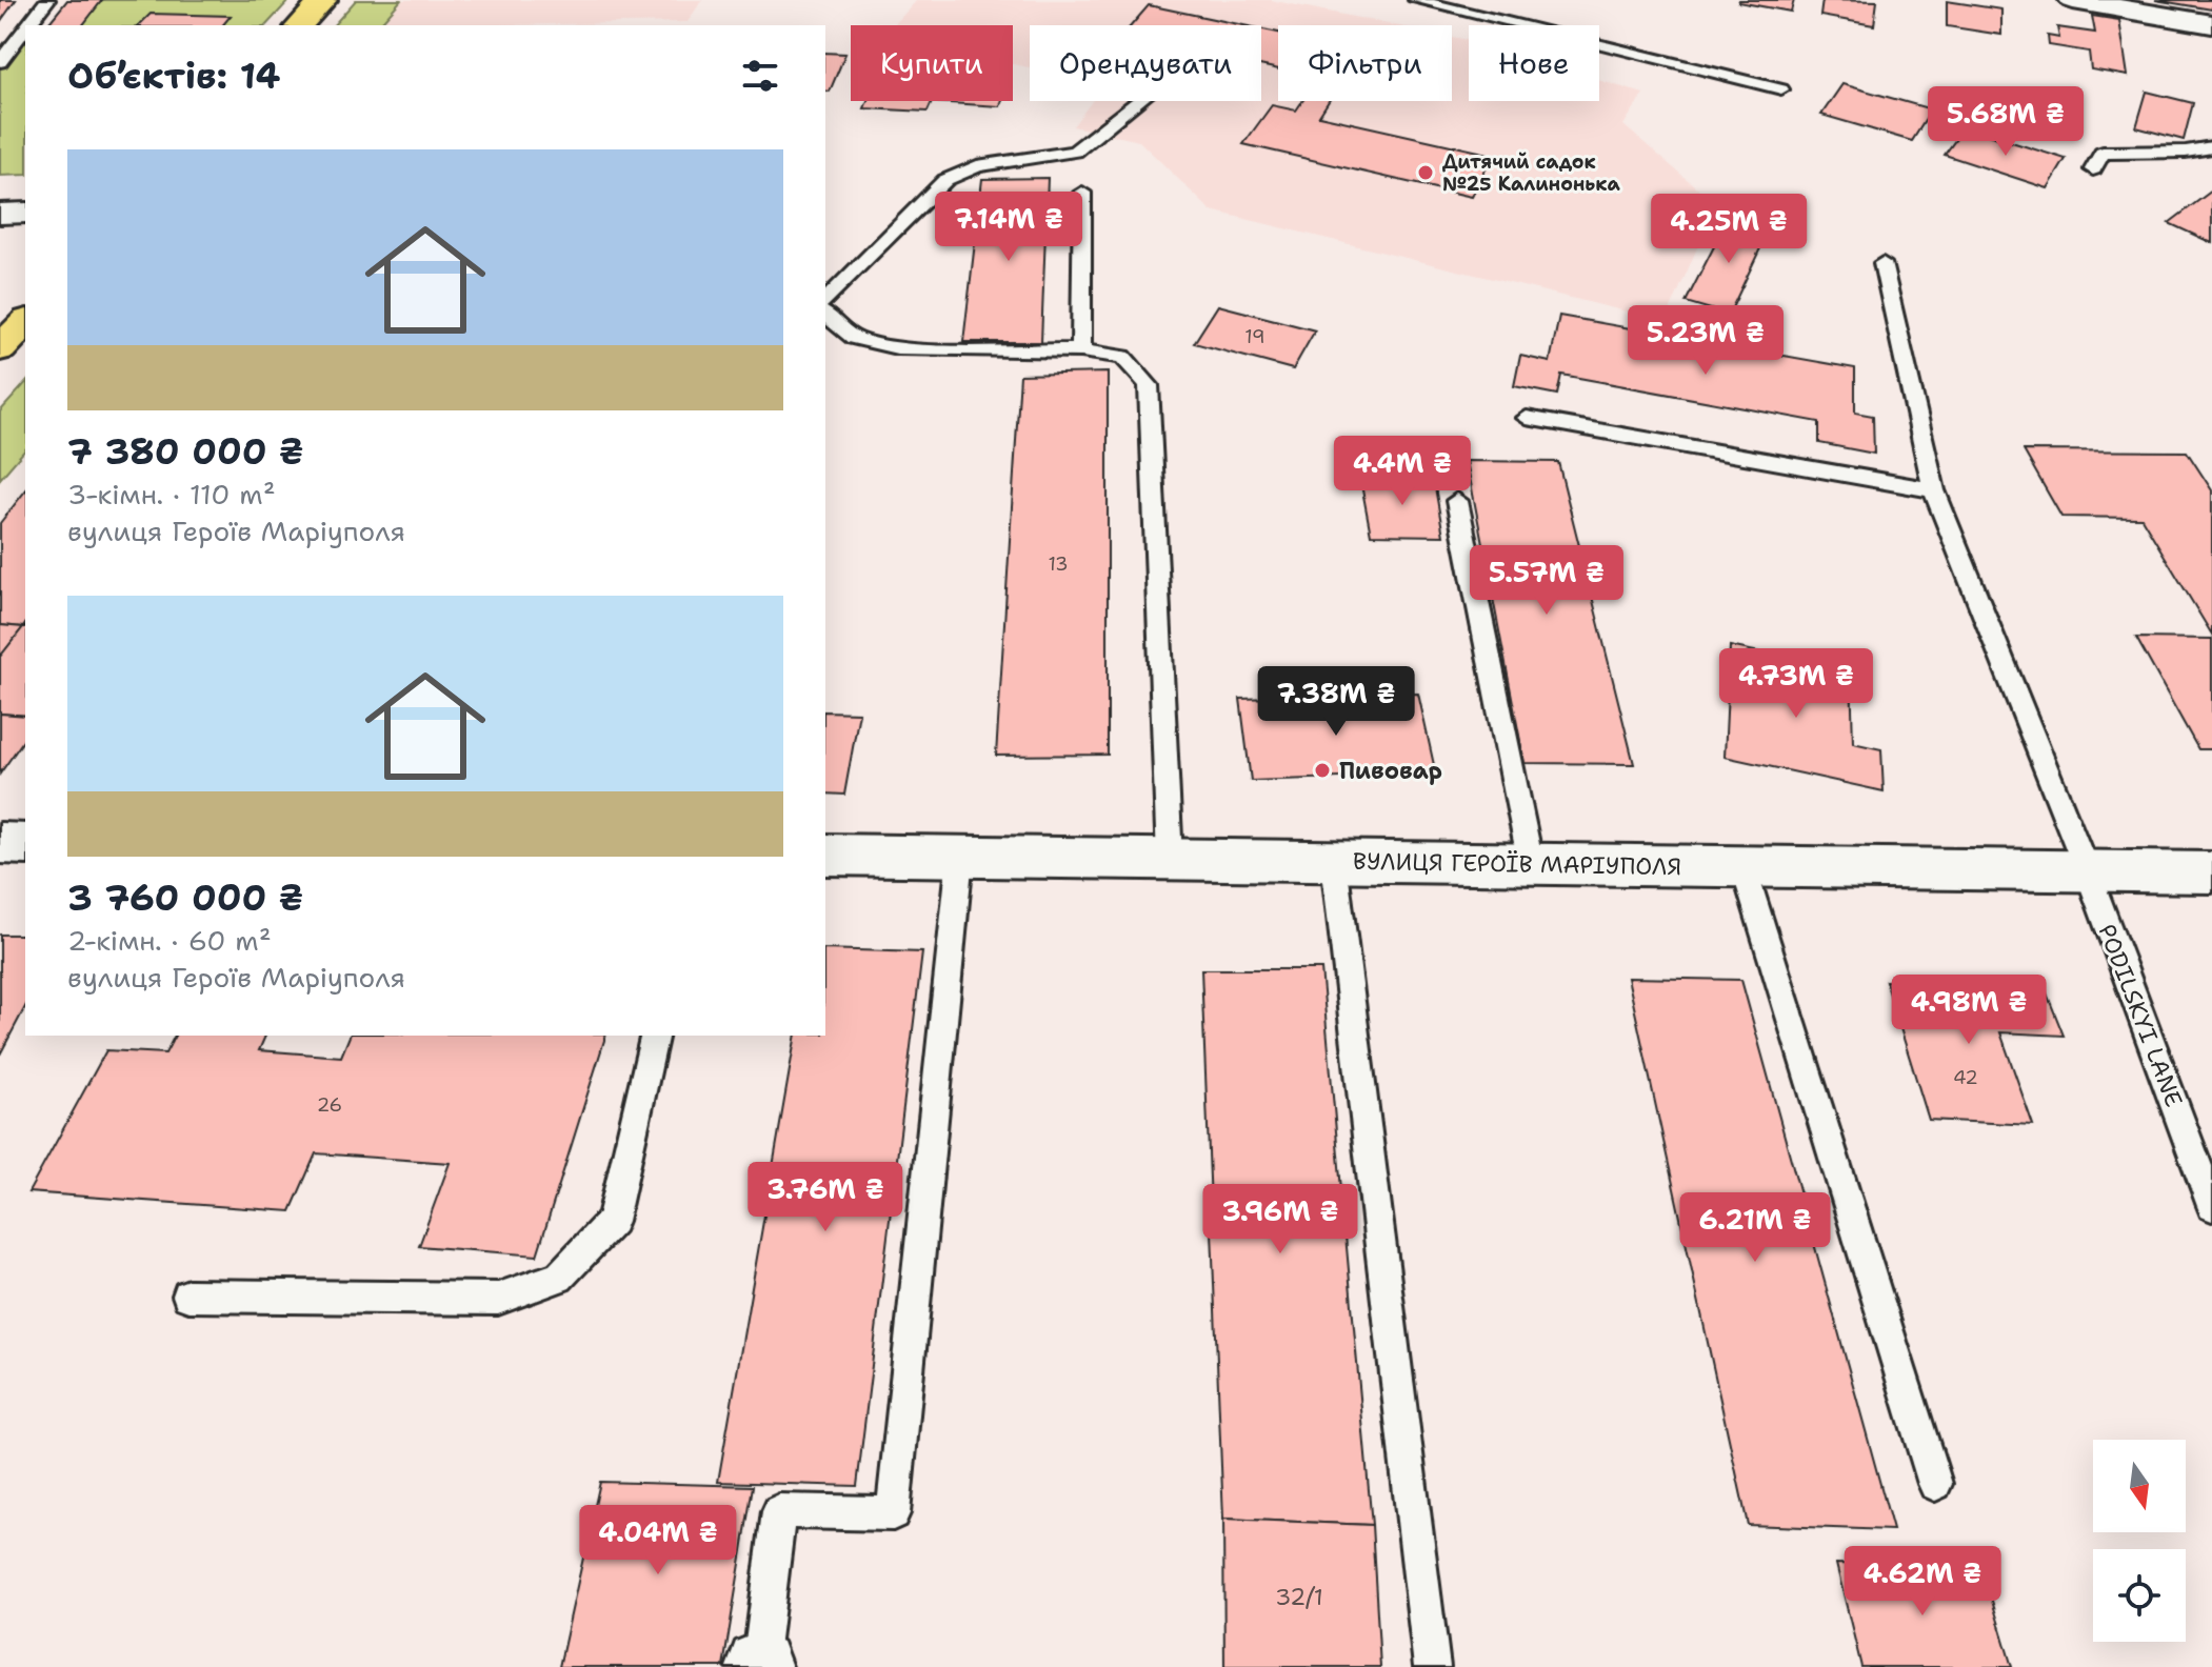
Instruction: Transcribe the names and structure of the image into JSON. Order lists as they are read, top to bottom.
{
  "streets": {
    "street": ["ВУЛИЦЯ ГЕРОЇВ МАРІУПОЛЯ"],
    "lane": ["PODILSKYI LANE"]
  },
  "crossings": [
    ["ВУЛИЦЯ ГЕРОЇВ МАРІУПОЛЯ", "PODILSKYI LANE"]
  ],
  "places": ["Дитячий садок №25 Калинонька", "Пивовар"],
  "house_numbers": [
    "19",
    "13",
    "42",
    "26",
    "32/1"
  ],
  "north": "bottom",
  "page": {
    "chip": [
      "Купити",
      "Орендувати",
      "Фільтри",
      "Нове"
    ],
    "heading": "Об’єктів: 14",
    "price": [
      "5.68M ₴",
      "7.14M ₴",
      "4.25M ₴",
      "5.23M ₴",
      "4.4M ₴",
      "5.57M ₴",
      "4.73M ₴",
      "7.38M ₴",
      "4.98M ₴",
      "3.76M ₴",
      "3.96M ₴",
      "6.21M ₴",
      "4.04M ₴",
      "4.62M ₴"
    ],
    "list": [
      {
        "name": "7 380 000 ₴",
        "note": "3-кімн. · 110 m² · вулиця Героїв Маріуполя"
      },
      {
        "name": "3 760 000 ₴",
        "note": "2-кімн. · 60 m² · вулиця Героїв Маріуполя"
      }
    ]
  }
}
